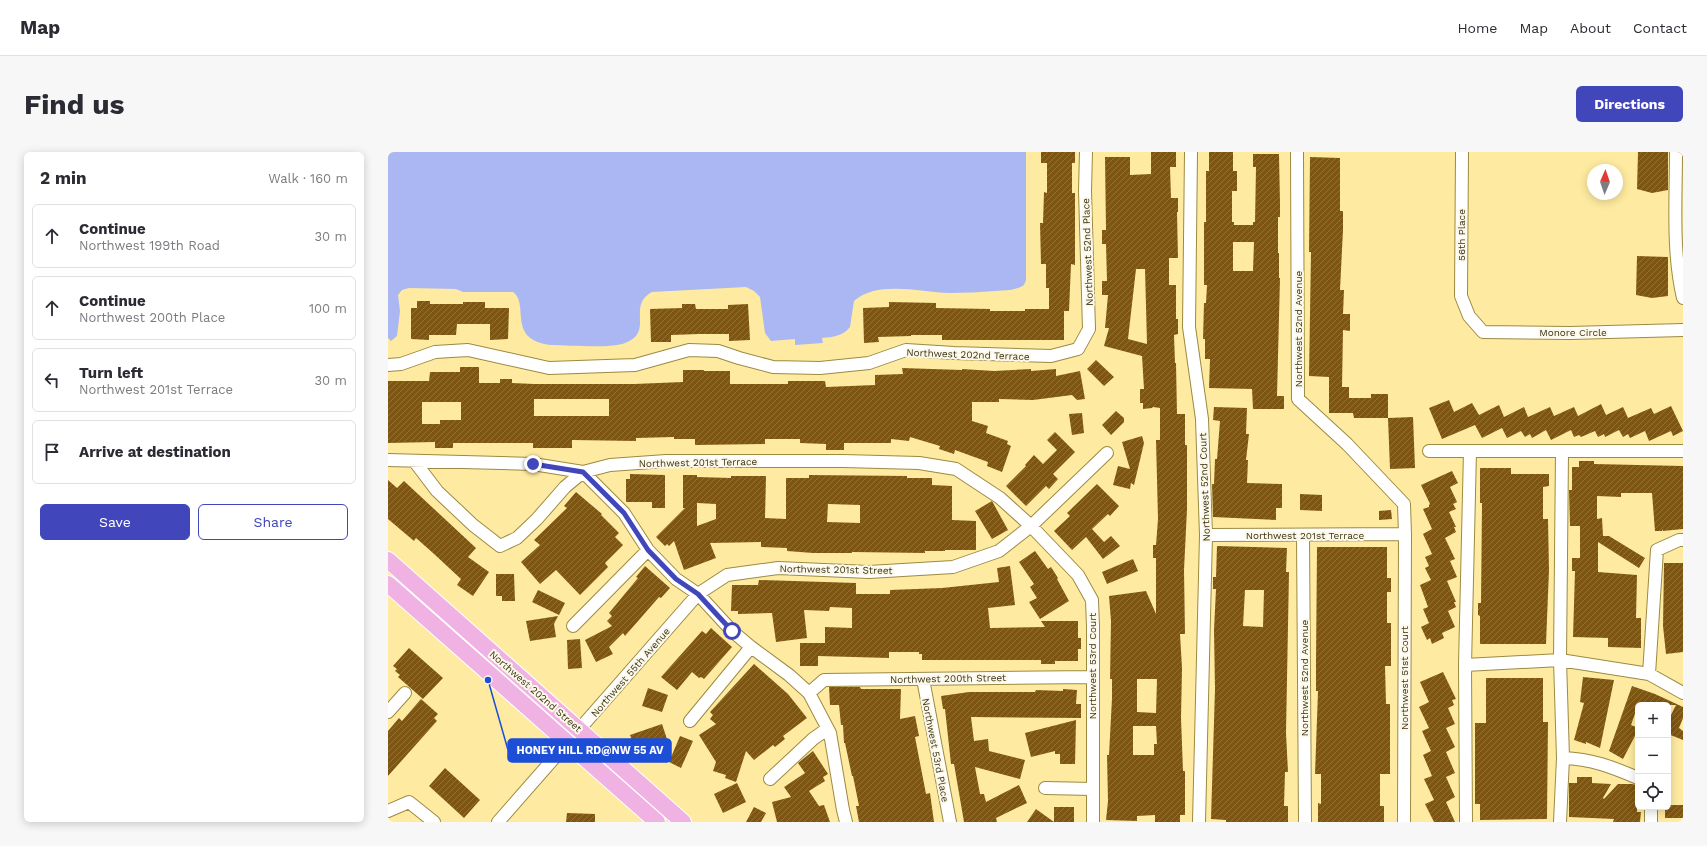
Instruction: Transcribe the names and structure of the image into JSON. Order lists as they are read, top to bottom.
{
  "streets": {
    "main road": ["Northwest 202nd Street"],
    "street": [
      "56th Place",
      "Northwest 52nd Place",
      "Northwest 52nd Avenue",
      "Monore Circle",
      "Northwest 202nd Terrace",
      "Northwest 201st Terrace",
      "Northwest 52nd Court",
      "Northwest 201st Street",
      "Northwest 53rd Court",
      "Northwest 55th Avenue",
      "Northwest 200th Street",
      "Northwest 51st Court",
      "Northwest 53rd Place"
    ]
  },
  "crossings": [
    ["56th Place", "Monore Circle"],
    ["Northwest 52nd Place", "Northwest 202nd Terrace"],
    ["Northwest 52nd Avenue", "Northwest 201st Terrace"],
    ["Northwest 52nd Avenue", "Northwest 51st Court"],
    ["Northwest 201st Terrace", "Northwest 52nd Court"],
    ["Northwest 201st Terrace", "Northwest 53rd Court"],
    ["Northwest 201st Terrace", "Northwest 51st Court"],
    ["Northwest 201st Street", "Northwest 53rd Court"],
    ["Northwest 201st Street", "Northwest 55th Avenue"],
    ["Northwest 53rd Court", "Northwest 200th Street"],
    ["Northwest 55th Avenue", "Northwest 202nd Street"],
    ["Northwest 200th Street", "Northwest 53rd Place"]
  ],
  "places": ["HONEY HILL RD@NW 55 AV"],
  "north": "top",
  "page": {
    "header": "Map",
    "nav": [
      "Home",
      "Map",
      "About",
      "Contact"
    ],
    "buttons": [
      "Directions",
      ["Save", "Share"]
    ],
    "title": "Find us",
    "heading": ["2 min", "Walk · 160 m"],
    "list": [
      ["Continue", "Northwest 199th Road", "30 m"],
      ["Continue", "Northwest 200th Place", "100 m"],
      ["Turn left", "Northwest 201st Terrace", "30 m"],
      "Arrive at destination"
    ],
    "map_buttons": ["+", "−"]
  }
}
